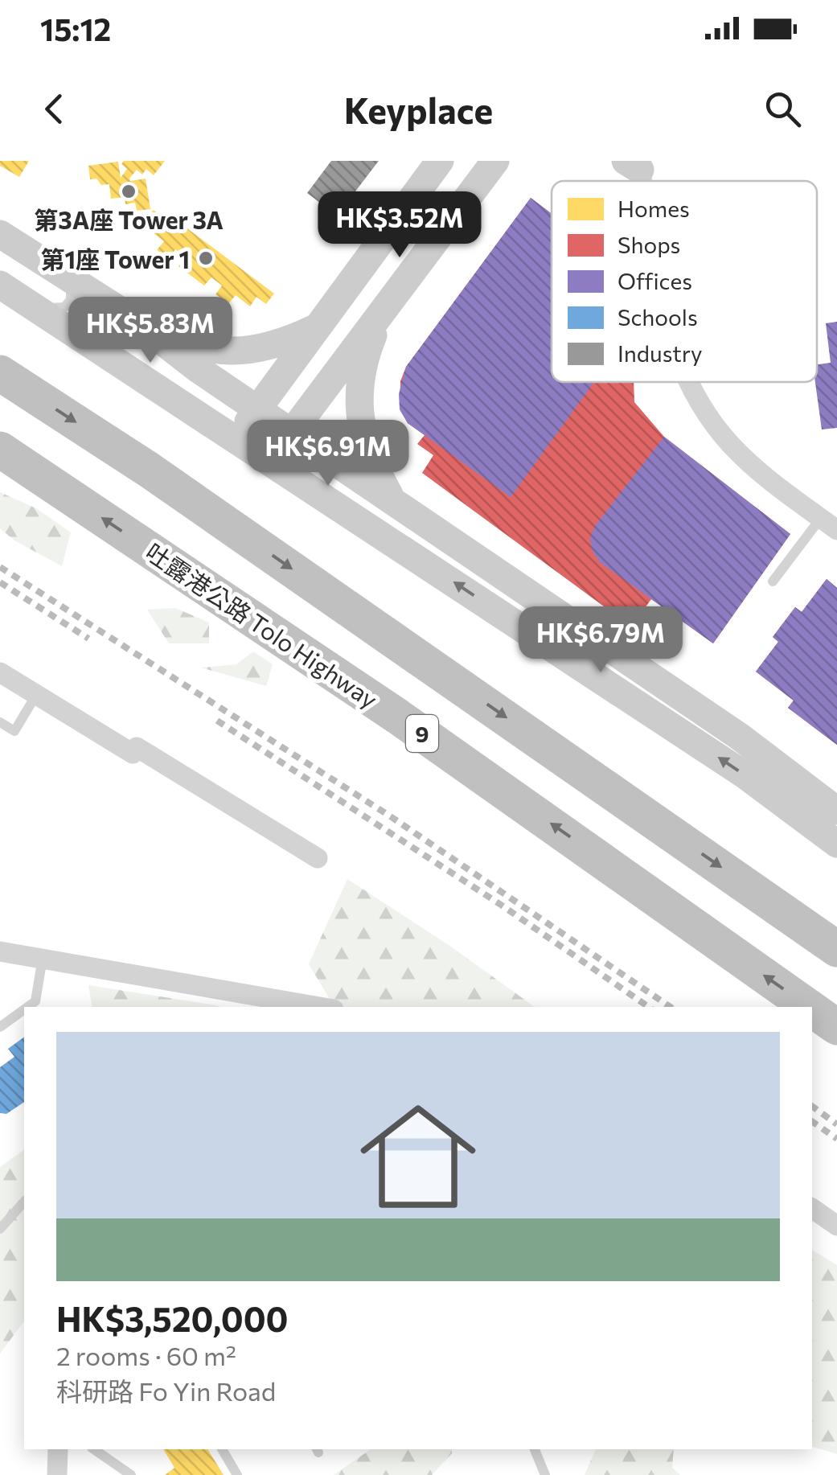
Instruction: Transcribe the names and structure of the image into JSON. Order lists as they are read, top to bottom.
{
  "streets": {
    "highway": ["吐露港公路 Tolo Highway", "9"]
  },
  "places": ["第3A座 Tower 3A", "第1座 Tower 1"],
  "legend": [
    "Homes",
    "Shops",
    "Offices",
    "Schools",
    "Industry"
  ],
  "page": {
    "status": "15:12",
    "header": "Keyplace",
    "price": [
      "HK$3.52M",
      "HK$5.83M",
      "HK$6.91M",
      "HK$6.79M"
    ],
    "list": [
      {
        "name": "HK$3,520,000",
        "note": "2 rooms · 60 m² · 科研路 Fo Yin Road"
      }
    ]
  }
}
